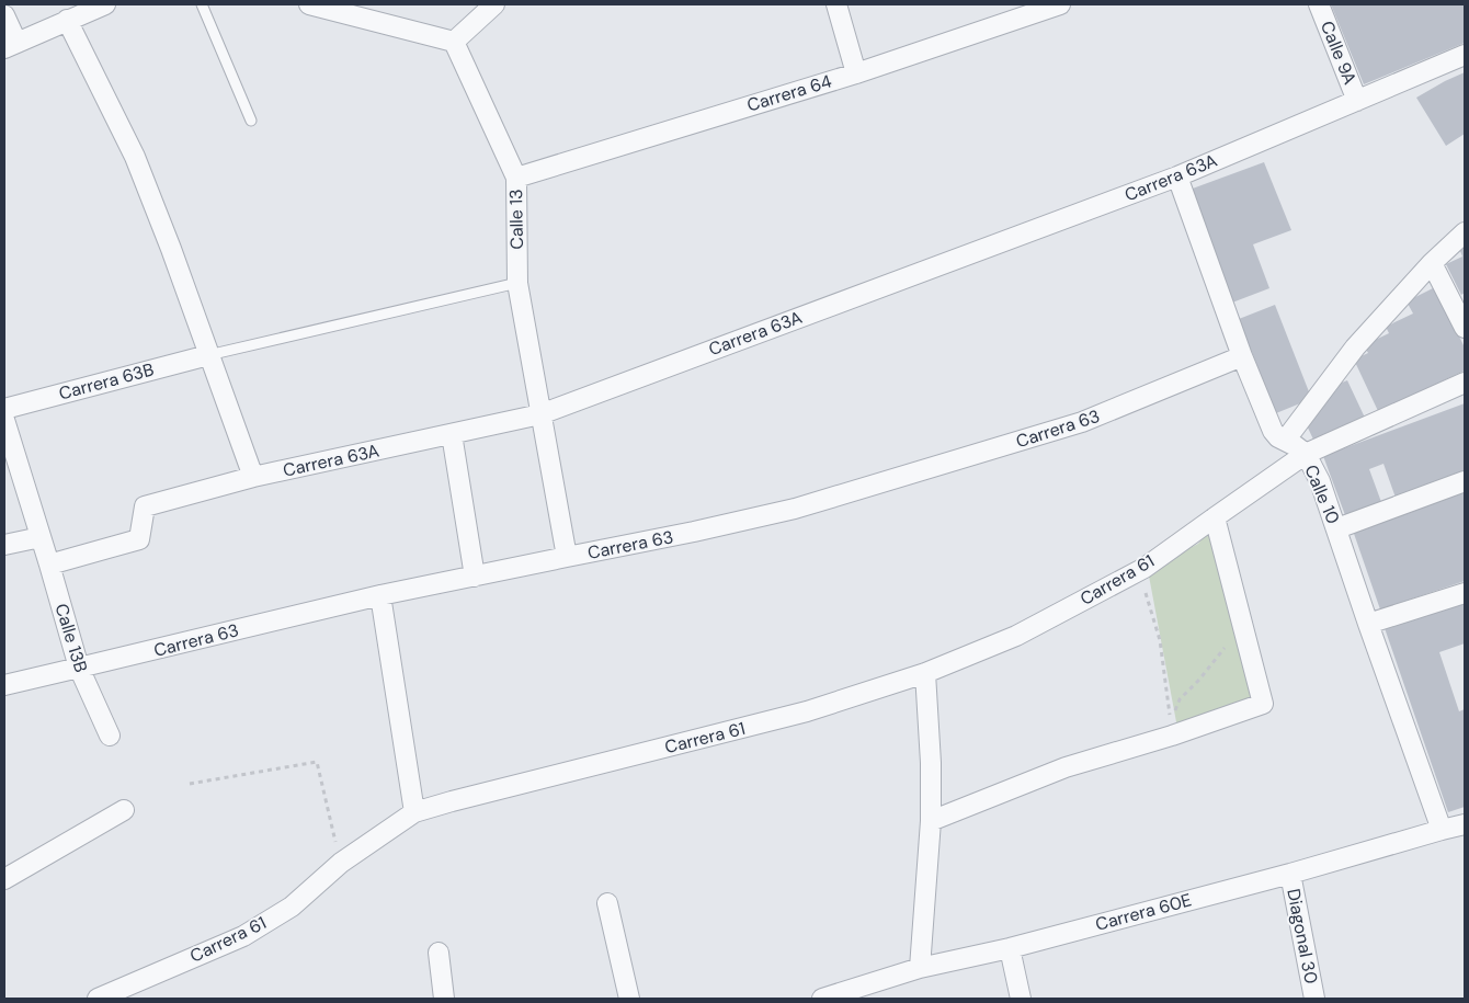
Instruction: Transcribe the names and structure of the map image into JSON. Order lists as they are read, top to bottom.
{
  "streets": {
    "street": [
      "Calle 9A",
      "Carrera 64",
      "Carrera 63A",
      "Calle 13",
      "Carrera 63B",
      "Carrera 63",
      "Calle 10",
      "Carrera 61",
      "Calle 13B",
      "Carrera 60E",
      "Diagonal 30"
    ]
  },
  "crossings": [
    ["Calle 9A", "Carrera 63A"],
    ["Carrera 64", "Calle 13"],
    ["Carrera 63A", "Calle 13"],
    ["Carrera 63A", "Calle 10"],
    ["Carrera 63A", "Calle 13B"],
    ["Calle 13", "Carrera 63"],
    ["Carrera 63", "Calle 10"],
    ["Carrera 63", "Calle 13B"],
    ["Calle 10", "Carrera 61"],
    ["Calle 10", "Carrera 60E"],
    ["Carrera 60E", "Diagonal 30"]
  ]
}
